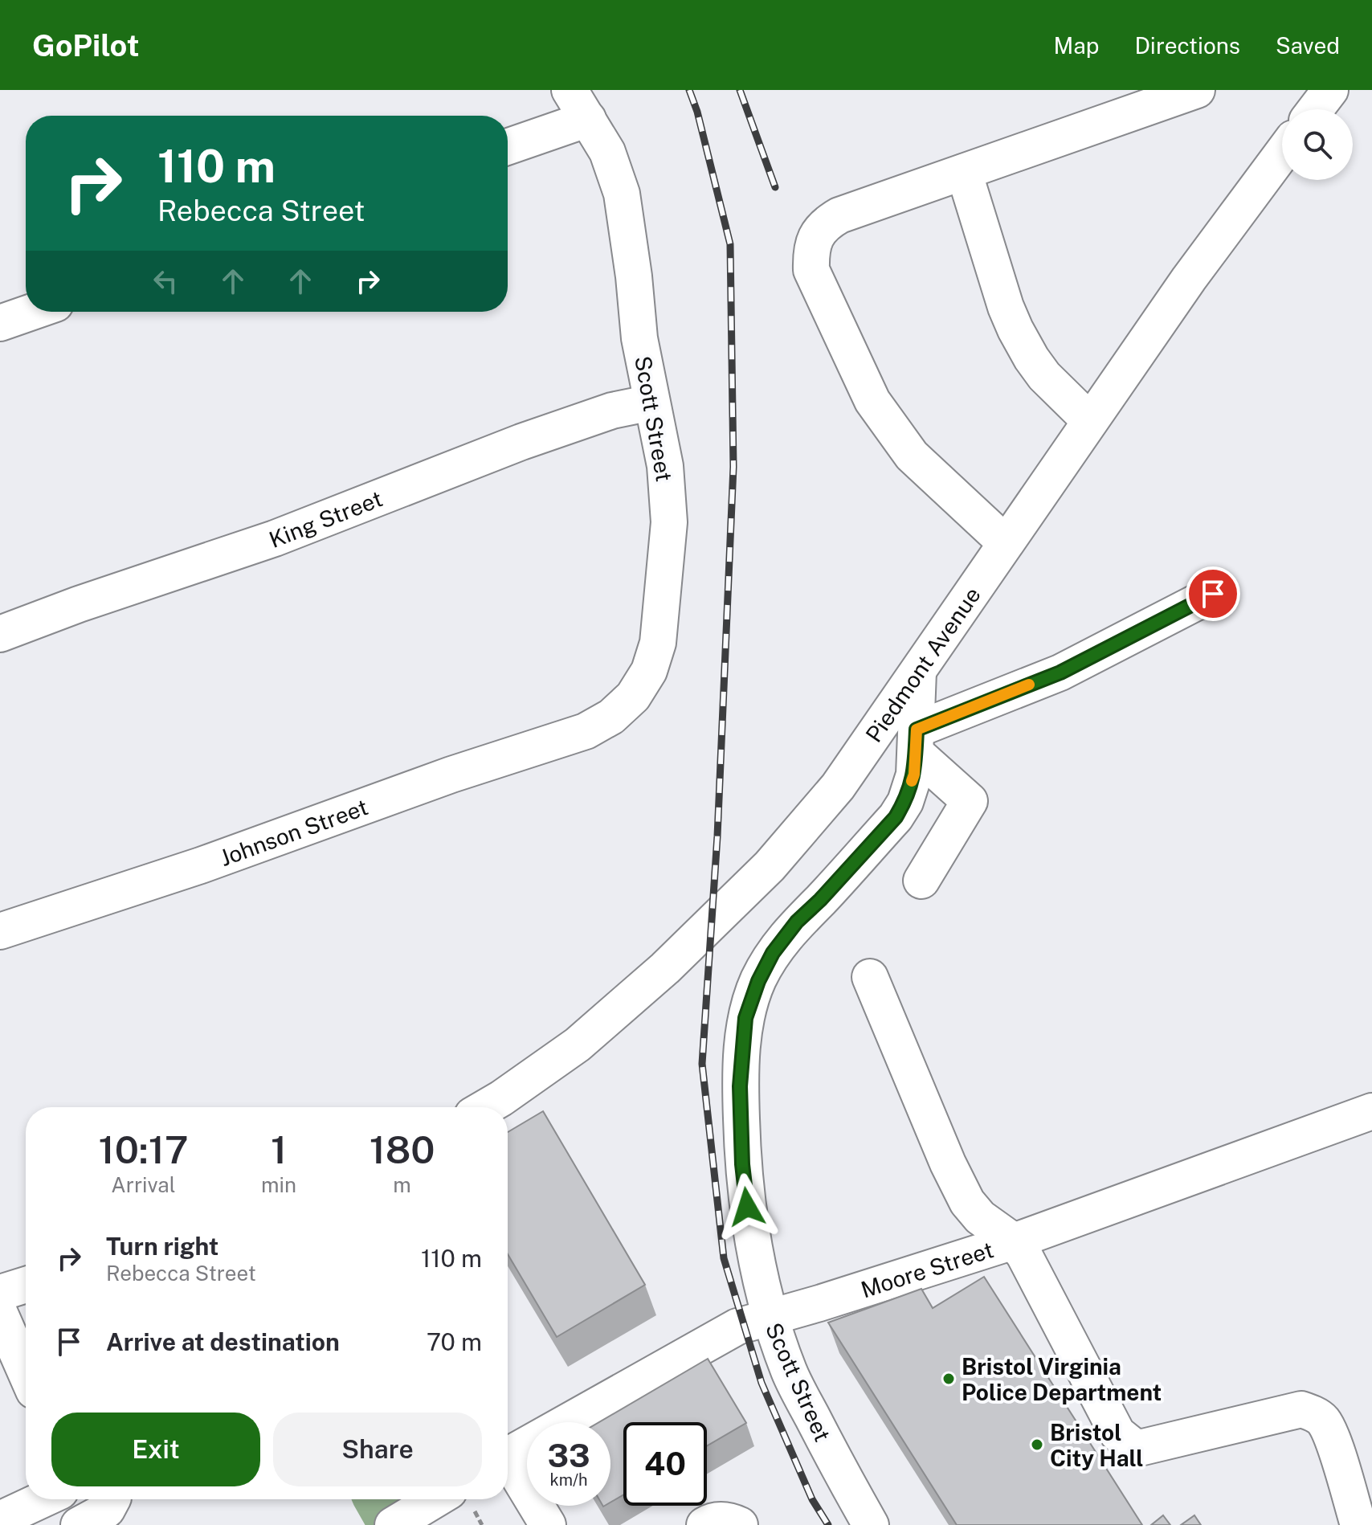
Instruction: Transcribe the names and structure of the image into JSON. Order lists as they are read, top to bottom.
{
  "streets": {
    "street": [
      "Scott Street",
      "King Street",
      "Piedmont Avenue",
      "Johnson Street",
      "Moore Street"
    ]
  },
  "crossings": [
    ["Scott Street", "King Street"],
    ["Scott Street", "Piedmont Avenue"],
    ["Scott Street", "Johnson Street"],
    ["Scott Street", "Moore Street"]
  ],
  "places": ["Bristol Virginia Police Department", "Bristol City Hall"],
  "page": {
    "header": "GoPilot",
    "nav": ["Map", "Directions", "Saved"],
    "turn": ["110 m", "Rebecca Street"],
    "eta": [
      "10:17",
      "Arrival",
      "1",
      "min",
      "180",
      "m"
    ],
    "list": [
      {
        "name": "Turn right",
        "note": "Rebecca Street",
        "value": "110 m"
      },
      {
        "name": "Arrive at destination",
        "value": "70 m"
      }
    ],
    "buttons": ["Exit", "Share"],
    "speed": "33 km/h",
    "limit": "40"
  }
}
